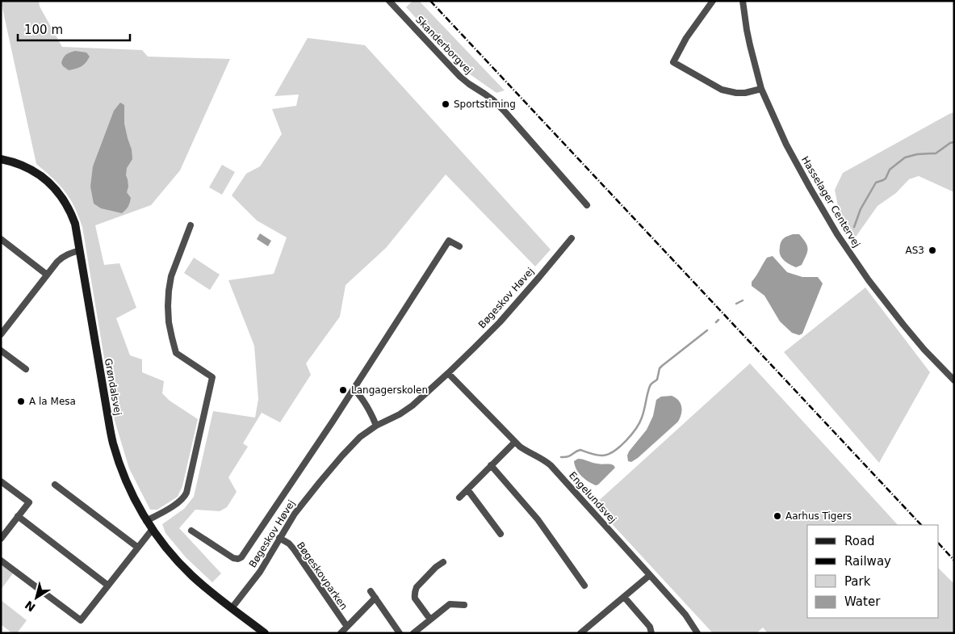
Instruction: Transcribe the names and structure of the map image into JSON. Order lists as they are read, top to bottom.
{
  "streets": {
    "street": [
      "Skanderborgvej",
      "Hasselager Centervej",
      "Bøgeskov Høvej",
      "Grøndalsvej",
      "Engelundsvej",
      "Bøgeskovparken"
    ]
  },
  "crossings": [
    ["Bøgeskov Høvej", "Grøndalsvej"],
    ["Bøgeskov Høvej", "Engelundsvej"],
    ["Bøgeskov Høvej", "Bøgeskovparken"]
  ],
  "places": [
    "Sportstiming",
    "AS3",
    "Langagerskolen",
    "A la Mesa",
    "Aarhus Tigers"
  ],
  "legend": [
    "Road",
    "Railway",
    "Park",
    "Water"
  ],
  "scale_bar": "100 m",
  "north": "bottom left"
}
